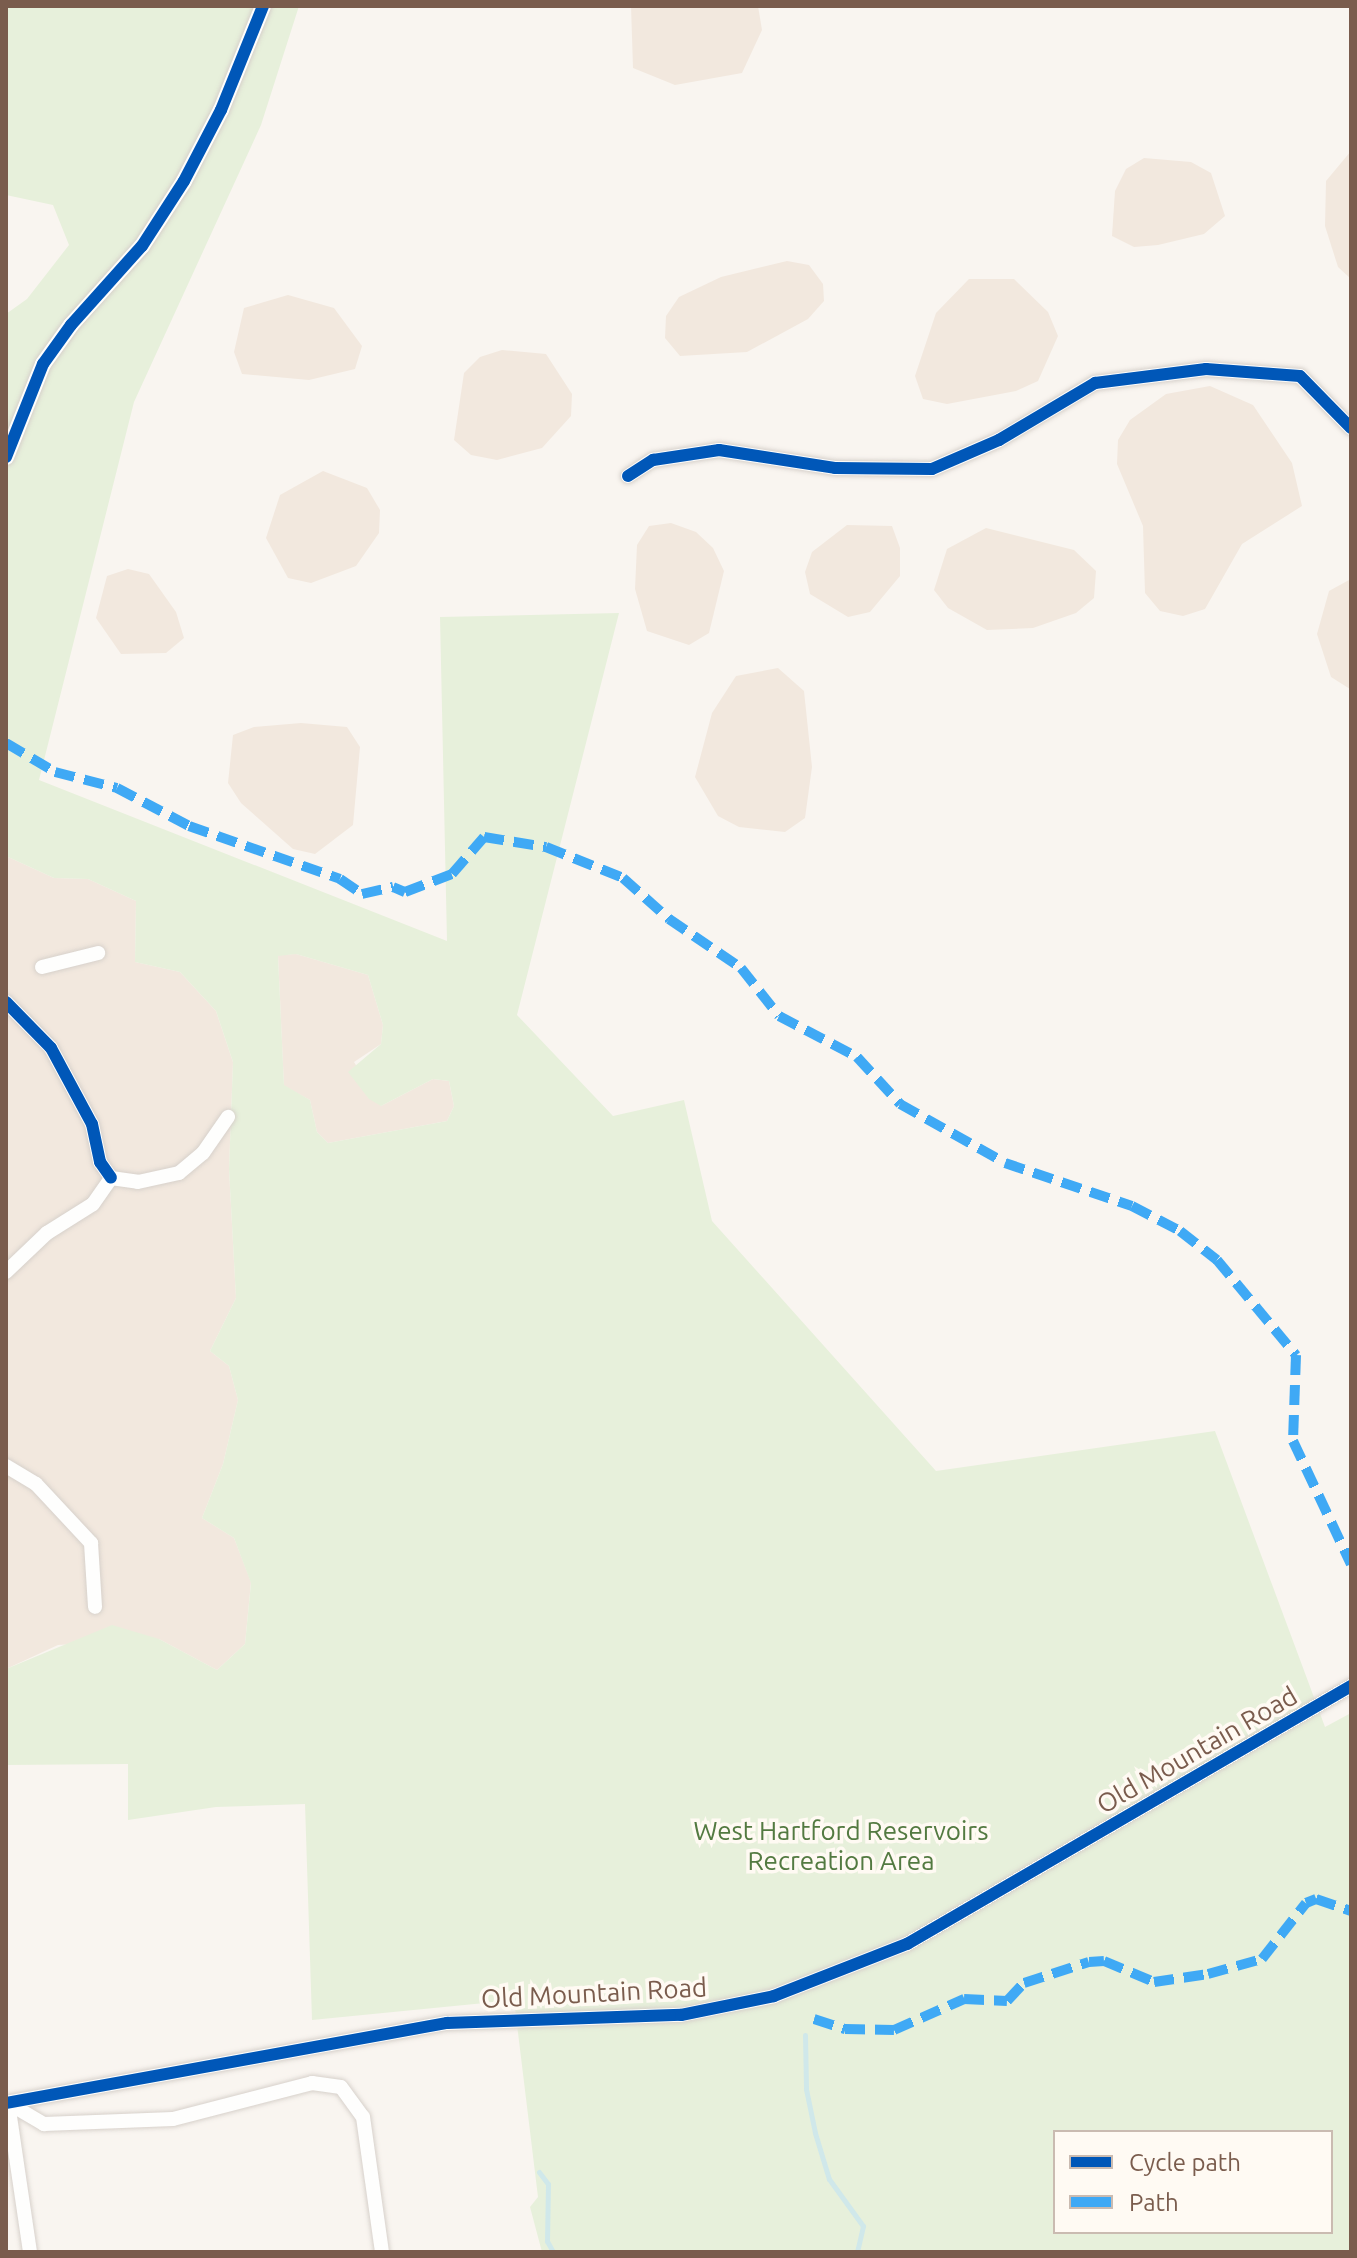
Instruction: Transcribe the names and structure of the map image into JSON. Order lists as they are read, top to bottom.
{
  "streets": {
    "street": ["Old Mountain Road"]
  },
  "parks": ["West Hartford Reservoirs Recreation Area"],
  "legend": ["Cycle path", "Path"]
}
